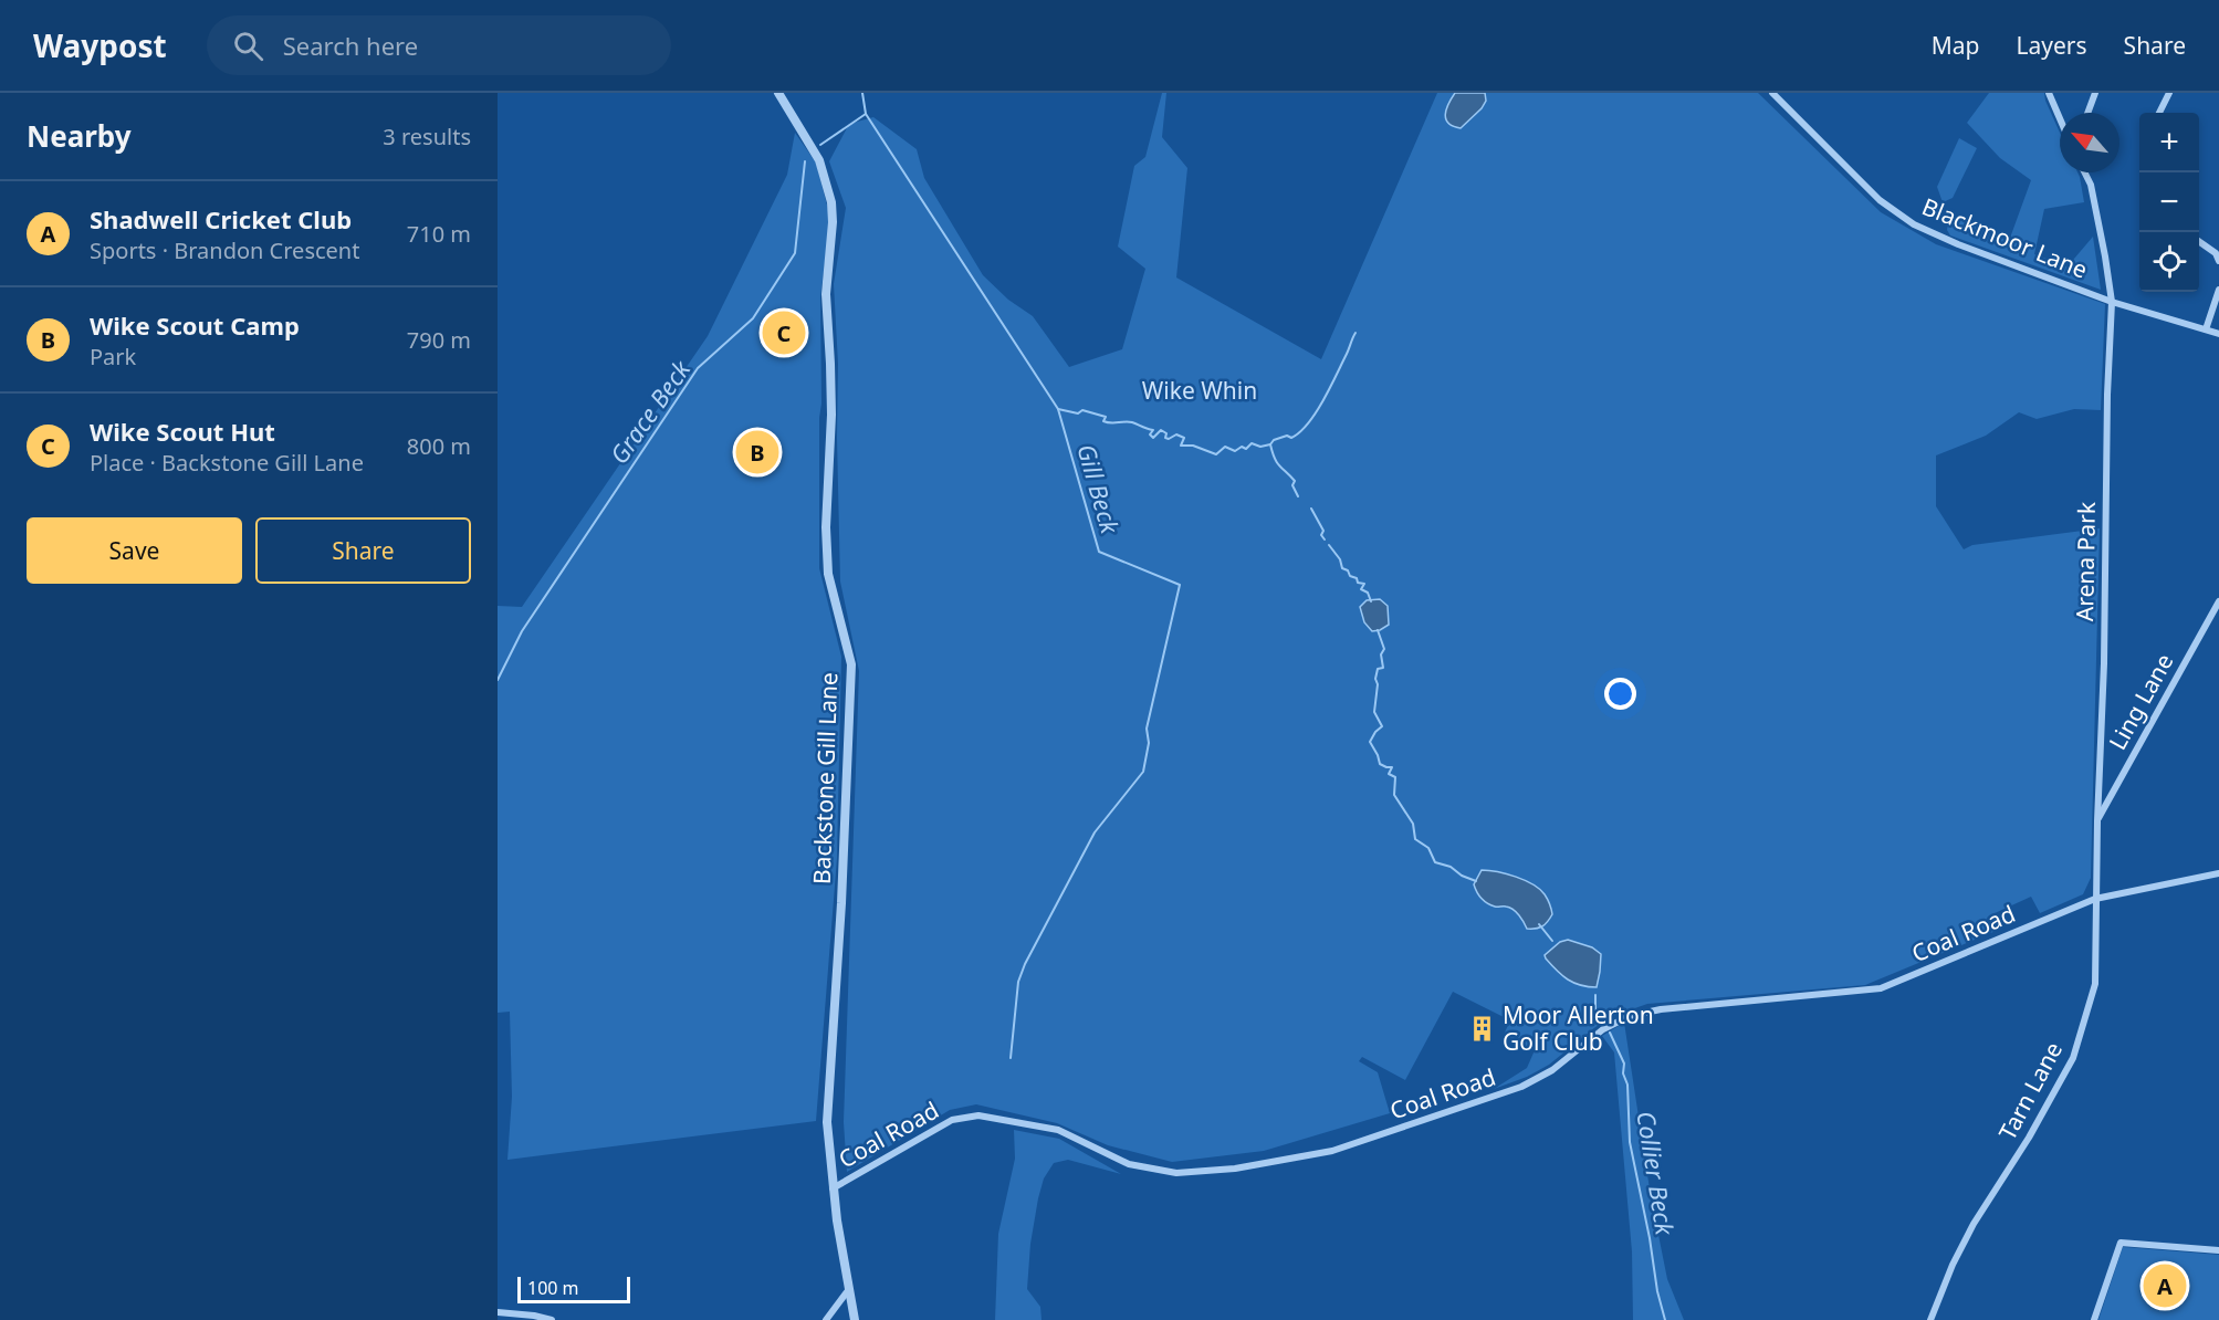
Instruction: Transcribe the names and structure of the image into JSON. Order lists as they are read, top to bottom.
{
  "streets": {
    "street": [
      "Blackmoor Lane",
      "Arena Park",
      "Ling Lane",
      "Backstone Gill Lane",
      "Coal Road",
      "Tarn Lane"
    ]
  },
  "crossings": [
    ["Blackmoor Lane", "Arena Park"],
    ["Arena Park", "Ling Lane"],
    ["Arena Park", "Tarn Lane"],
    ["Ling Lane", "Tarn Lane"],
    ["Backstone Gill Lane", "Coal Road"],
    ["Coal Road", "Tarn Lane"]
  ],
  "water": ["Grace Beck", "Gill Beck", "Collier Beck"],
  "parks": ["Wike Whin"],
  "places": {
    "building": ["Moor Allerton Golf Club"]
  },
  "scale_bar": "100 m",
  "north": "top left",
  "page": {
    "header": "Waypost",
    "search": "Search here",
    "nav": ["Map", "Layers", "Share"],
    "heading": ["Nearby", "3 results"],
    "map_buttons": ["+", "−"],
    "list": [
      {
        "mark": "A",
        "name": "Shadwell Cricket Club",
        "note": "Sports · Brandon Crescent",
        "value": "710 m"
      },
      {
        "mark": "B",
        "name": "Wike Scout Camp",
        "note": "Park",
        "value": "790 m"
      },
      {
        "mark": "C",
        "name": "Wike Scout Hut",
        "note": "Place · Backstone Gill Lane",
        "value": "800 m"
      }
    ],
    "pins": ["C", "B", "A"],
    "buttons": ["Save", "Share"],
    "scale": "100 m"
  }
}
